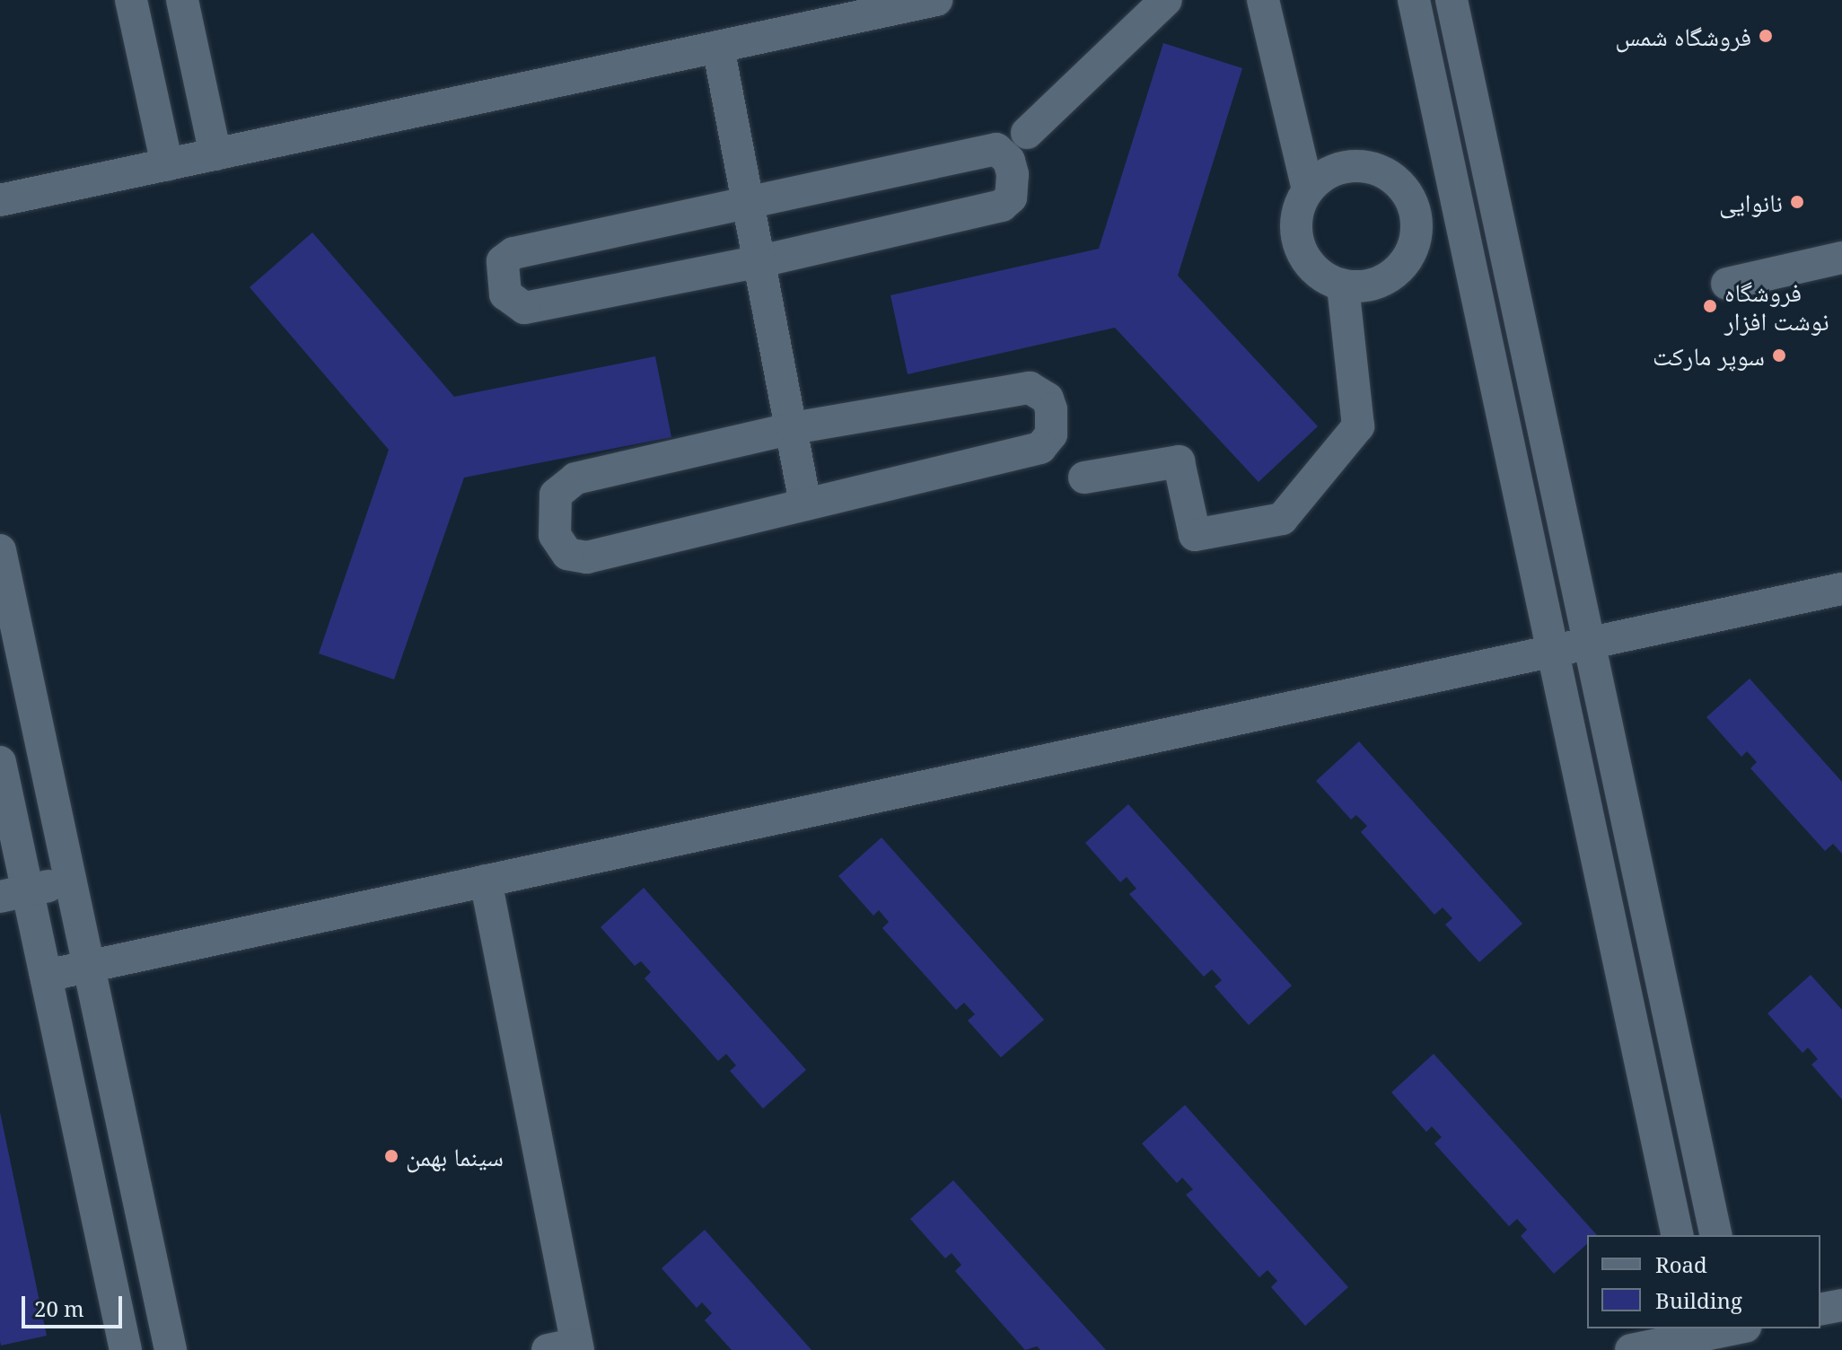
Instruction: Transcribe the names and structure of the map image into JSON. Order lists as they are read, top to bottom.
{
  "places": [
    "فروشگاه شمس",
    "نانوایی",
    "فروشگاه نوشت افزار",
    "سوپر مارکت",
    "سینما بهمن"
  ],
  "legend": ["Road", "Building"],
  "scale_bar": "20 m"
}
